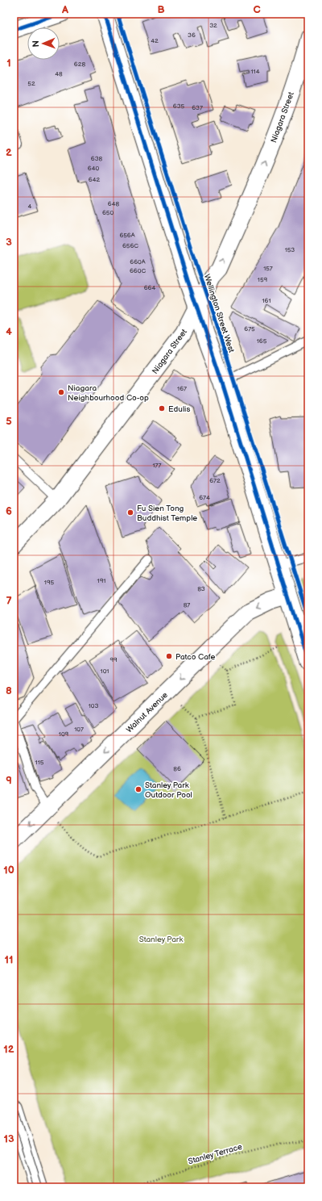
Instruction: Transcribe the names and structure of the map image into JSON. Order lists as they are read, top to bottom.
{
  "streets": {
    "street": ["Niagara Street", "Walnut Avenue"],
    "path": ["Stanley Terrace"],
    "cycle path": ["Wellington Street West"]
  },
  "one_way": ["Niagara Street", "Walnut Avenue"],
  "parks": ["Stanley Park"],
  "places": [
    "Niagara Neighbourhood Co-op",
    "Edulis",
    "Fu Sien Tong Buddhist Temple",
    "Patco Cafe",
    "Stanley Park Outdoor Pool"
  ],
  "house_numbers": [
    "32",
    "36",
    "42",
    "628",
    "114",
    "48",
    "52",
    "635",
    "637",
    "638",
    "640",
    "642",
    "648",
    "4",
    "650",
    "656A",
    "656C",
    "153",
    "660A",
    "157",
    "660C",
    "159",
    "664",
    "161",
    "675",
    "165",
    "167",
    "177",
    "672",
    "674",
    "191",
    "195",
    "83",
    "87",
    "99",
    "101",
    "103",
    "107",
    "109",
    "115",
    "86"
  ],
  "north": "left",
  "grid": {
    "columns": ["A", "B", "C"],
    "rows": [
      "1",
      "2",
      "3",
      "4",
      "5",
      "6",
      "7",
      "8",
      "9",
      "10",
      "11",
      "12",
      "13"
    ]
  }
}
